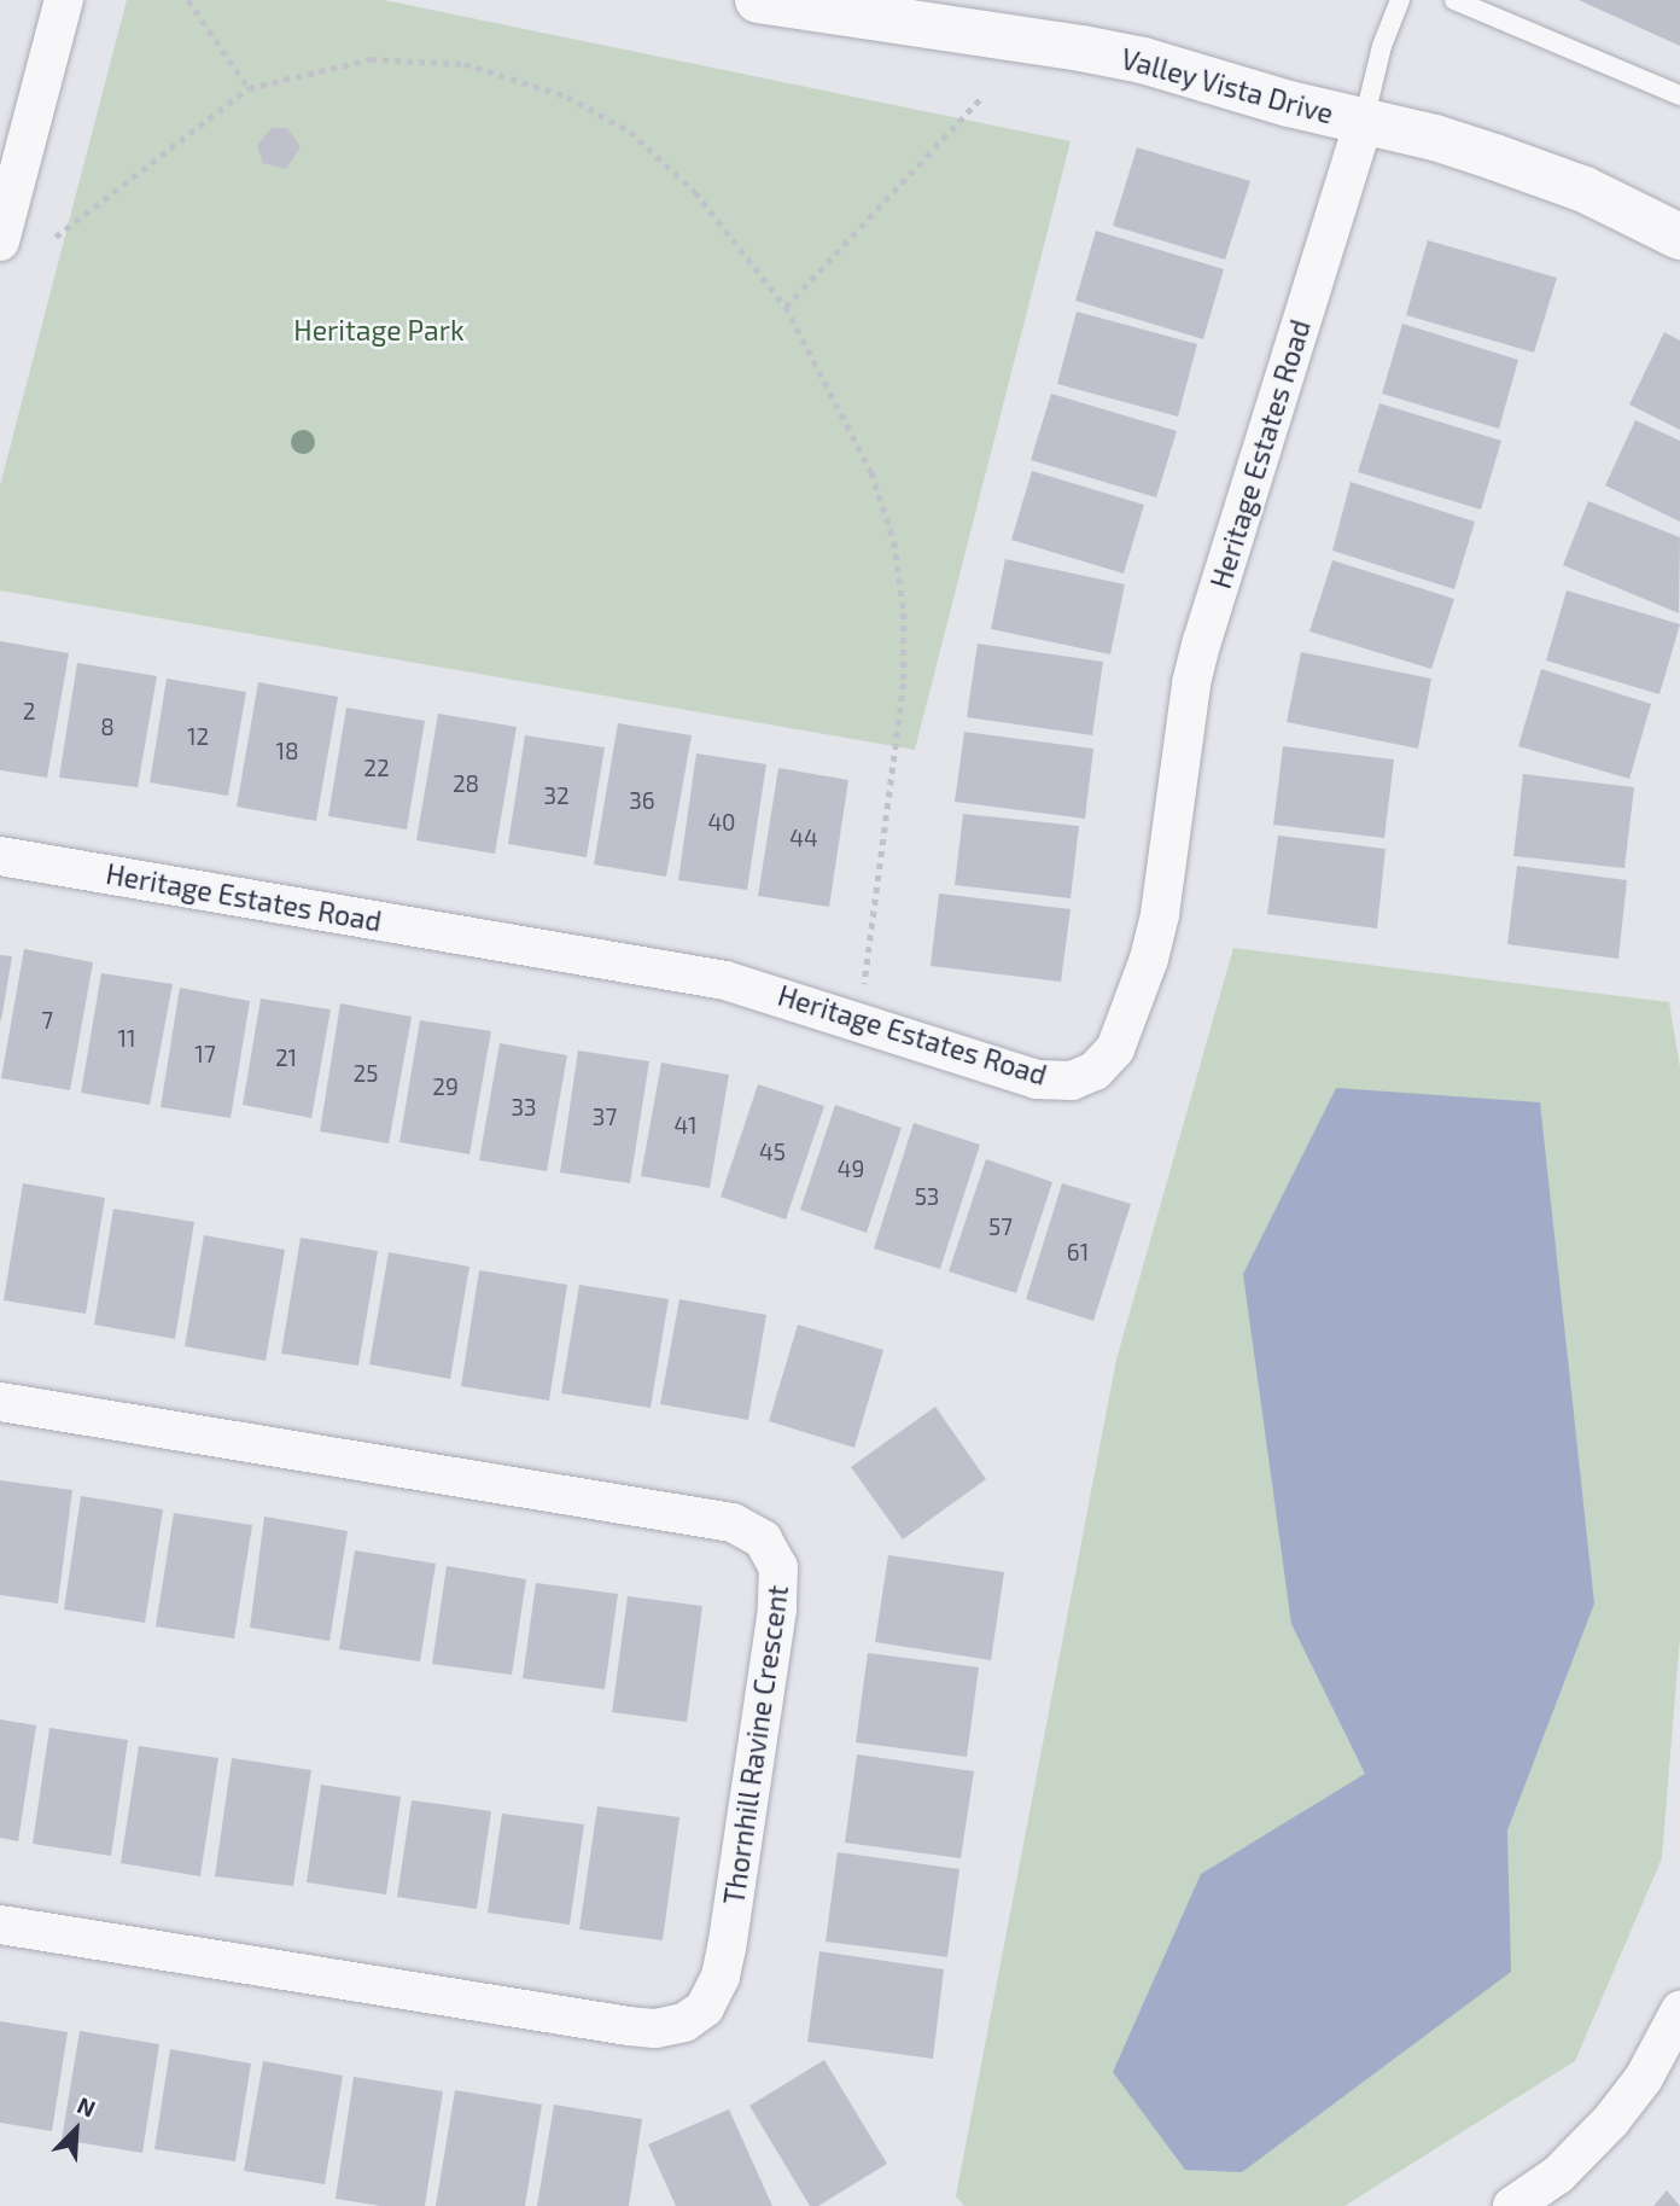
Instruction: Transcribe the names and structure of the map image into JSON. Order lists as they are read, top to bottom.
{
  "streets": {
    "street": ["Valley Vista Drive", "Heritage Estates Road", "Thornhill Ravine Crescent"]
  },
  "crossings": [
    ["Valley Vista Drive", "Heritage Estates Road"]
  ],
  "parks": ["Heritage Park"],
  "house_numbers": [
    "2",
    "8",
    "12",
    "18",
    "22",
    "28",
    "32",
    "36",
    "40",
    "44",
    "7",
    "11",
    "17",
    "21",
    "25",
    "29",
    "33",
    "37",
    "41",
    "45",
    "49",
    "53",
    "57",
    "61"
  ],
  "north": "top right"
}
